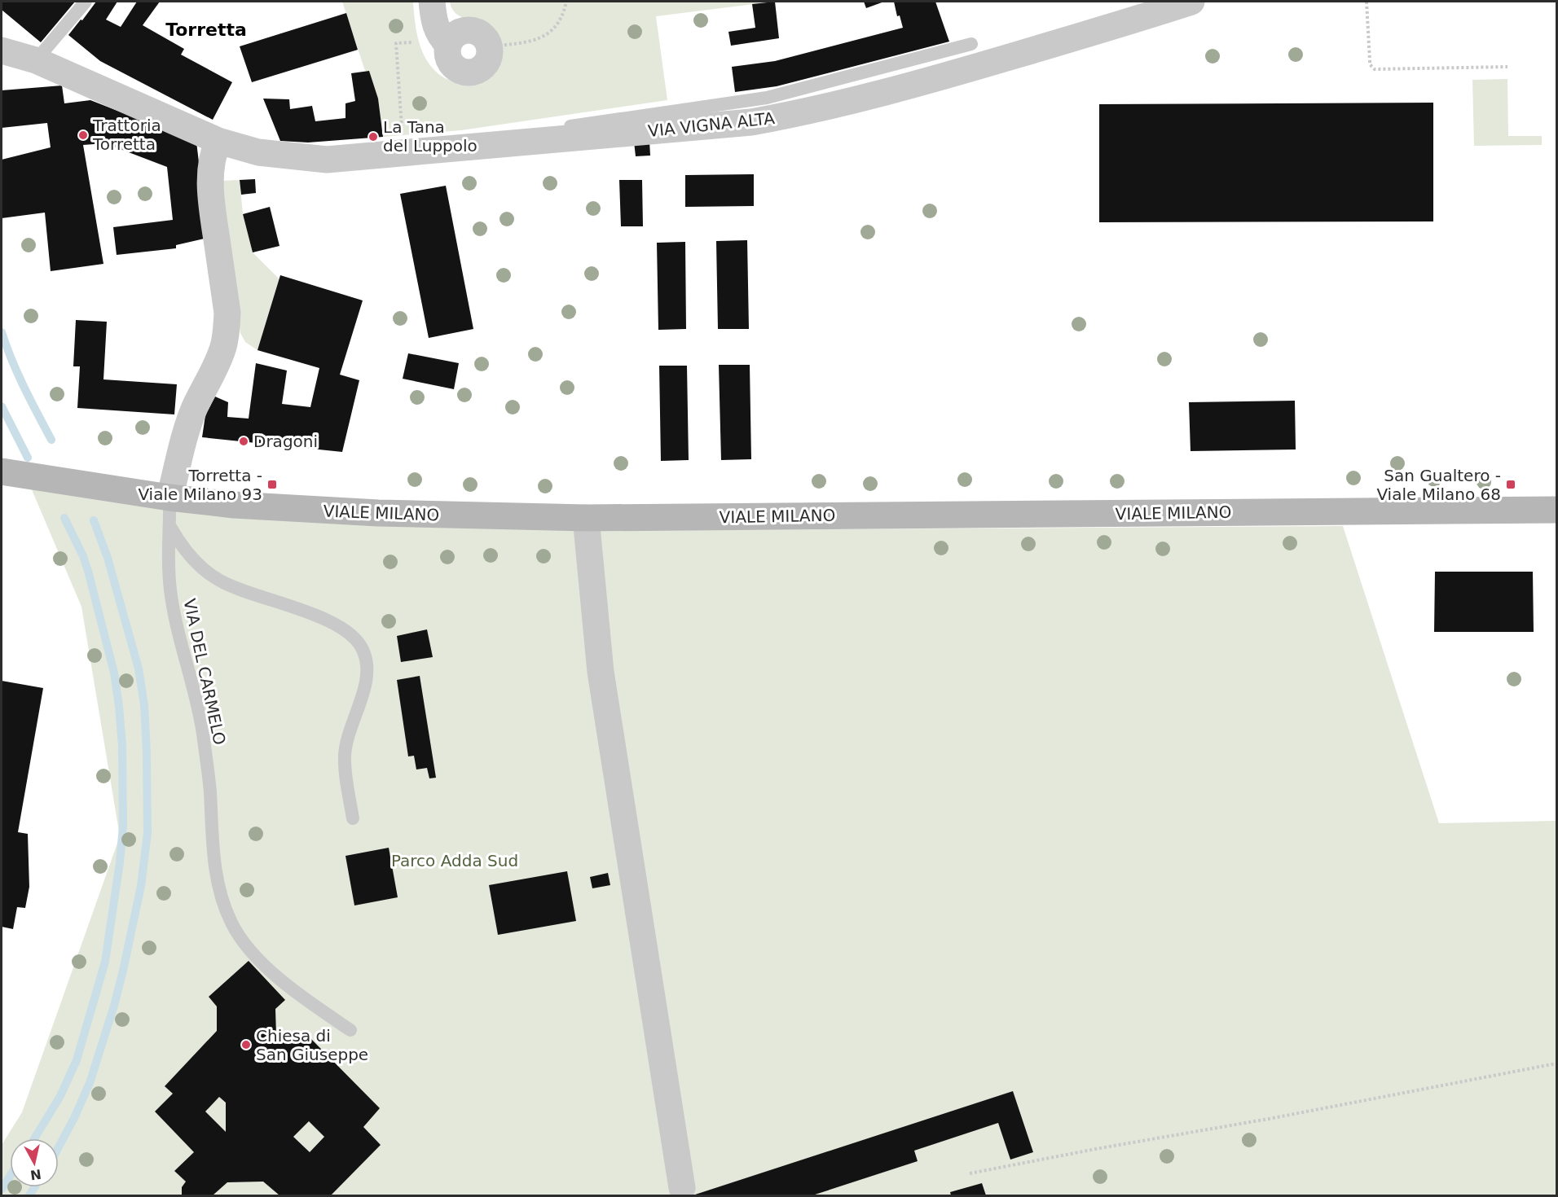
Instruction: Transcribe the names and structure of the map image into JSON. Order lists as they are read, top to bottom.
{
  "streets": {
    "street": ["VIA VIGNA ALTA", "VIALE MILANO"],
    "lane": ["VIA DEL CARMELO"]
  },
  "crossings": [
    ["VIALE MILANO", "VIA DEL CARMELO"]
  ],
  "districts": ["Torretta"],
  "parks": ["Parco Adda Sud"],
  "places": {
    "other": [
      "Trattoria Torretta",
      "La Tana del Luppolo",
      "Dragoni",
      "Chiesa di San Giuseppe"
    ],
    "transit": ["Torretta - Viale Milano 93", "San Gualtero - Viale Milano 68"]
  },
  "north": "bottom"
}
